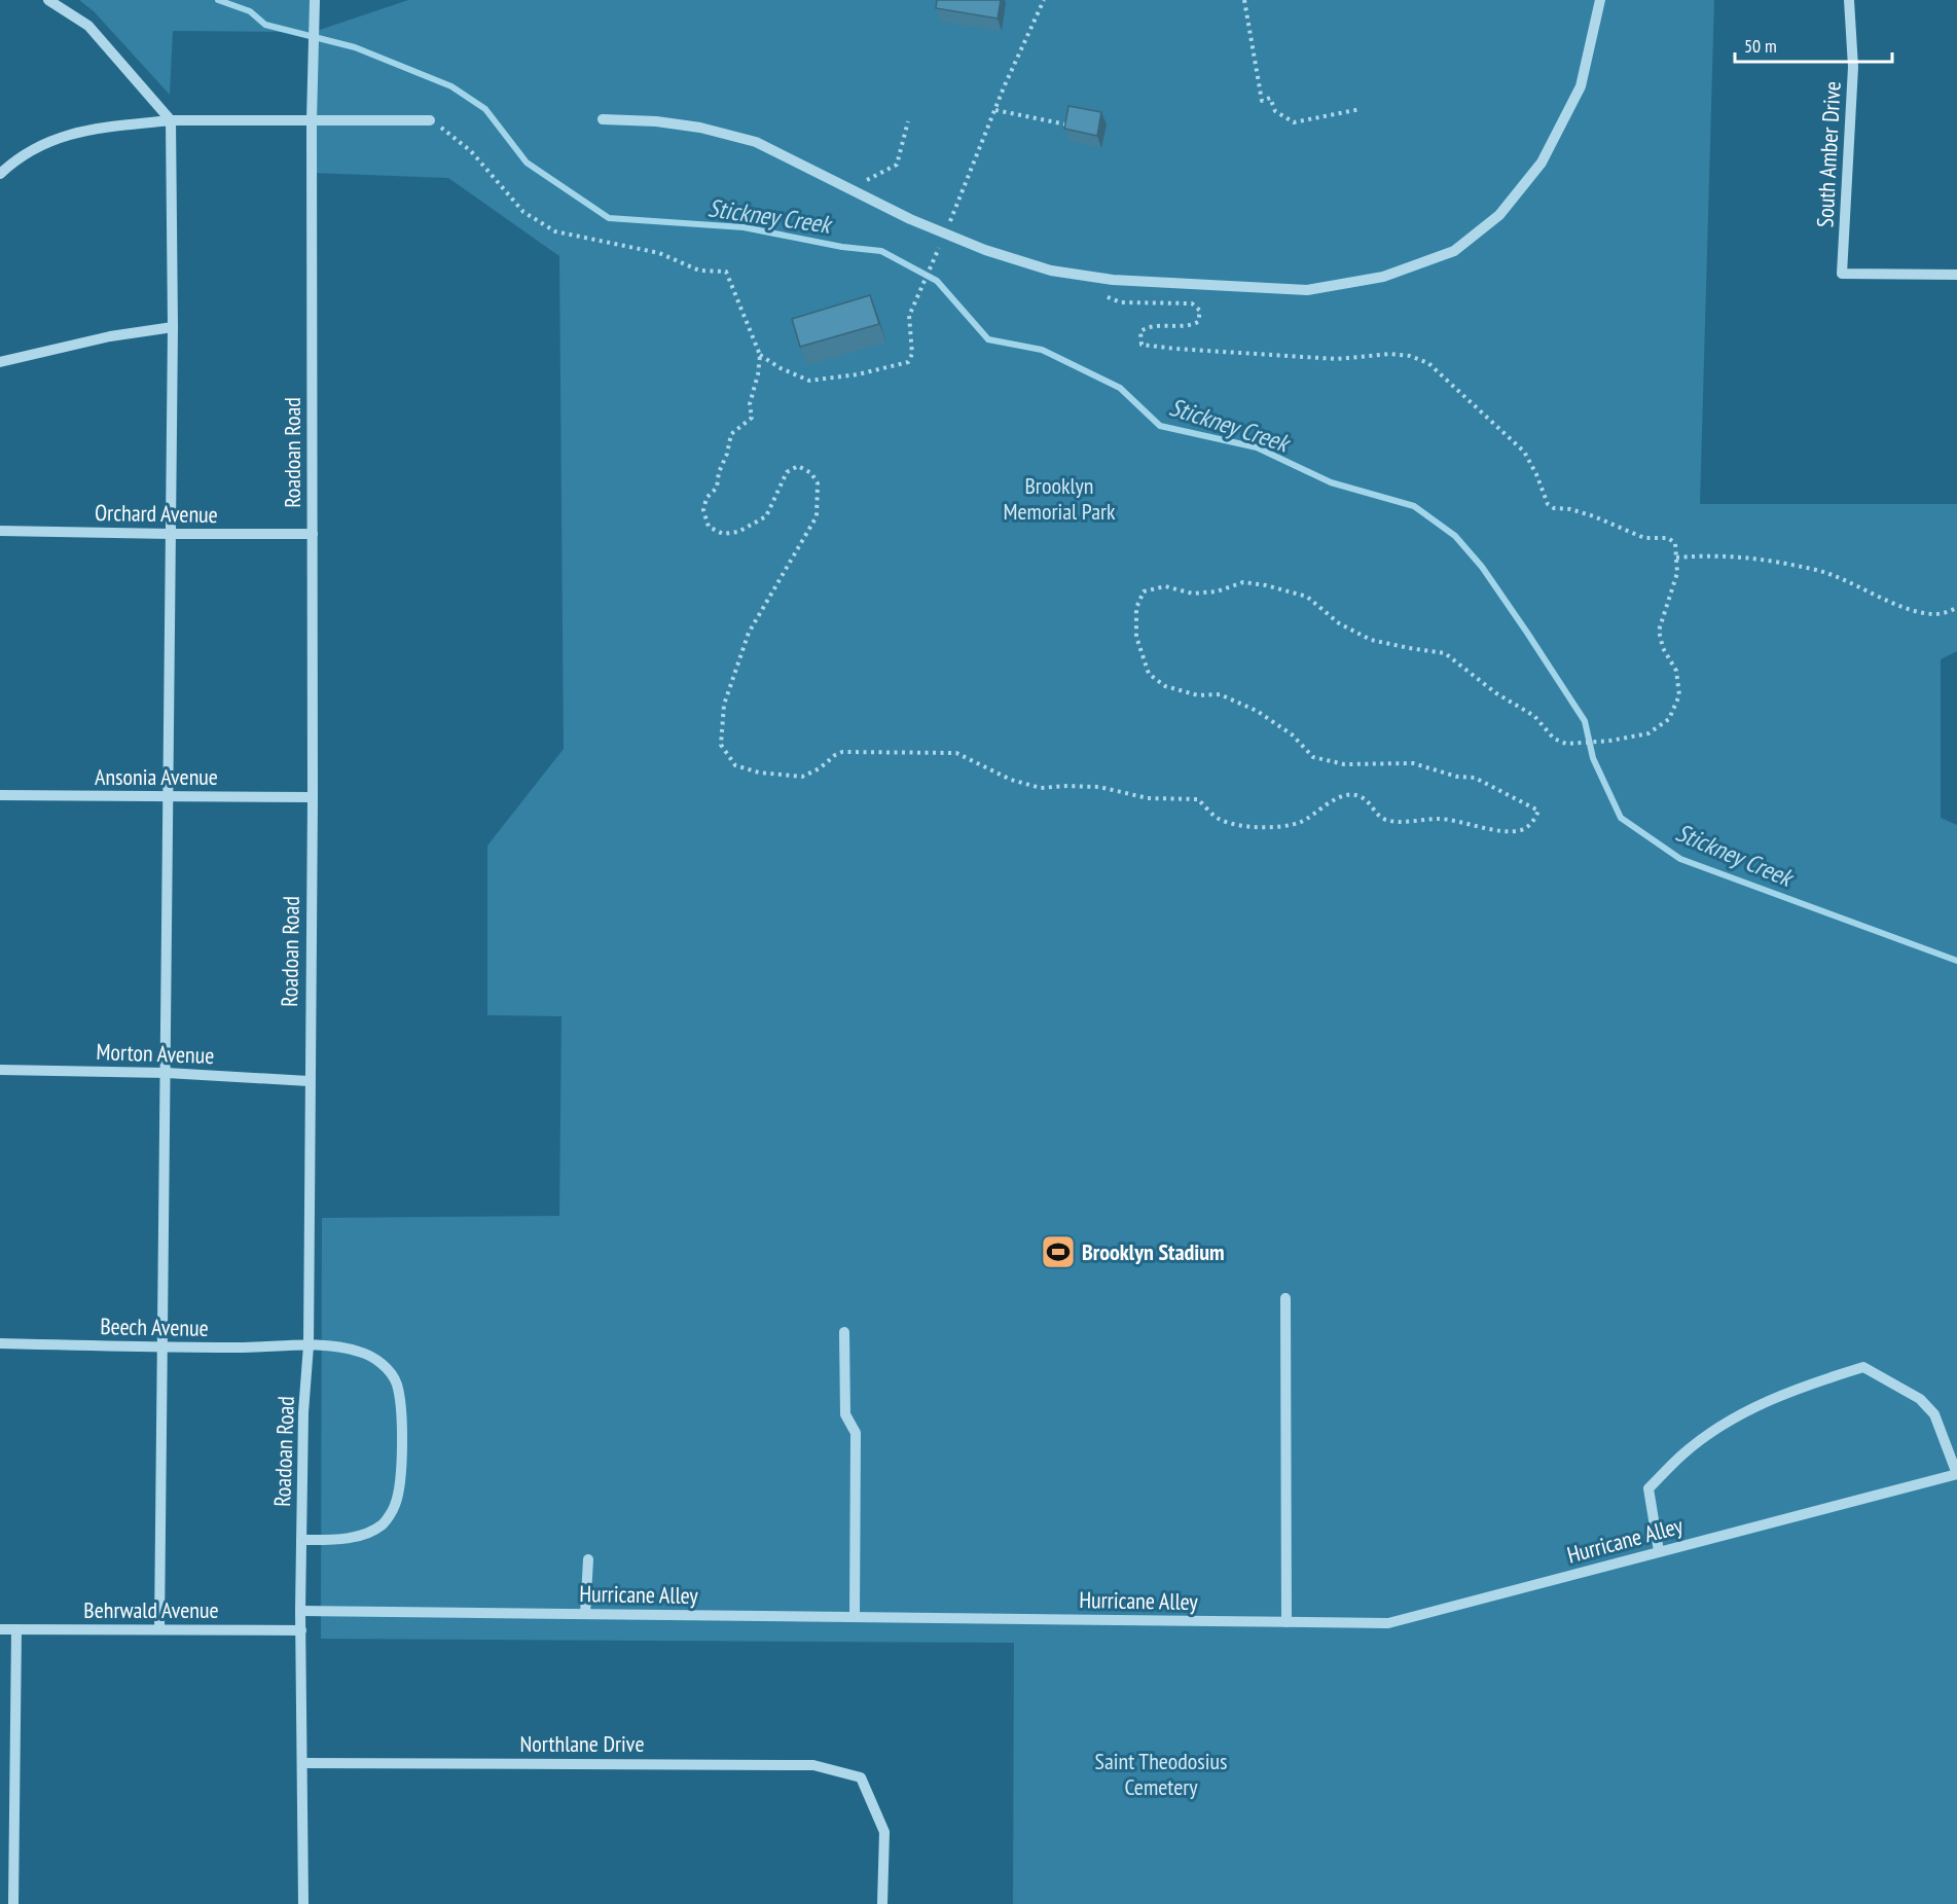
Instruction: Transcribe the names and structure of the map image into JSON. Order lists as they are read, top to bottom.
{
  "streets": {
    "street": [
      "South Amber Drive",
      "Roadoan Road",
      "Orchard Avenue",
      "Ansonia Avenue",
      "Morton Avenue",
      "Beech Avenue",
      "Hurricane Alley",
      "Behrwald Avenue",
      "Northlane Drive"
    ]
  },
  "crossings": [
    ["Roadoan Road", "Orchard Avenue"],
    ["Roadoan Road", "Ansonia Avenue"],
    ["Roadoan Road", "Morton Avenue"],
    ["Roadoan Road", "Beech Avenue"],
    ["Roadoan Road", "Hurricane Alley"],
    ["Roadoan Road", "Behrwald Avenue"],
    ["Roadoan Road", "Northlane Drive"]
  ],
  "water": ["Stickney Creek"],
  "parks": ["Brooklyn Memorial Park", "Saint Theodosius Cemetery"],
  "places": {
    "sports": ["Brooklyn Stadium"]
  },
  "scale_bar": "50 m"
}
